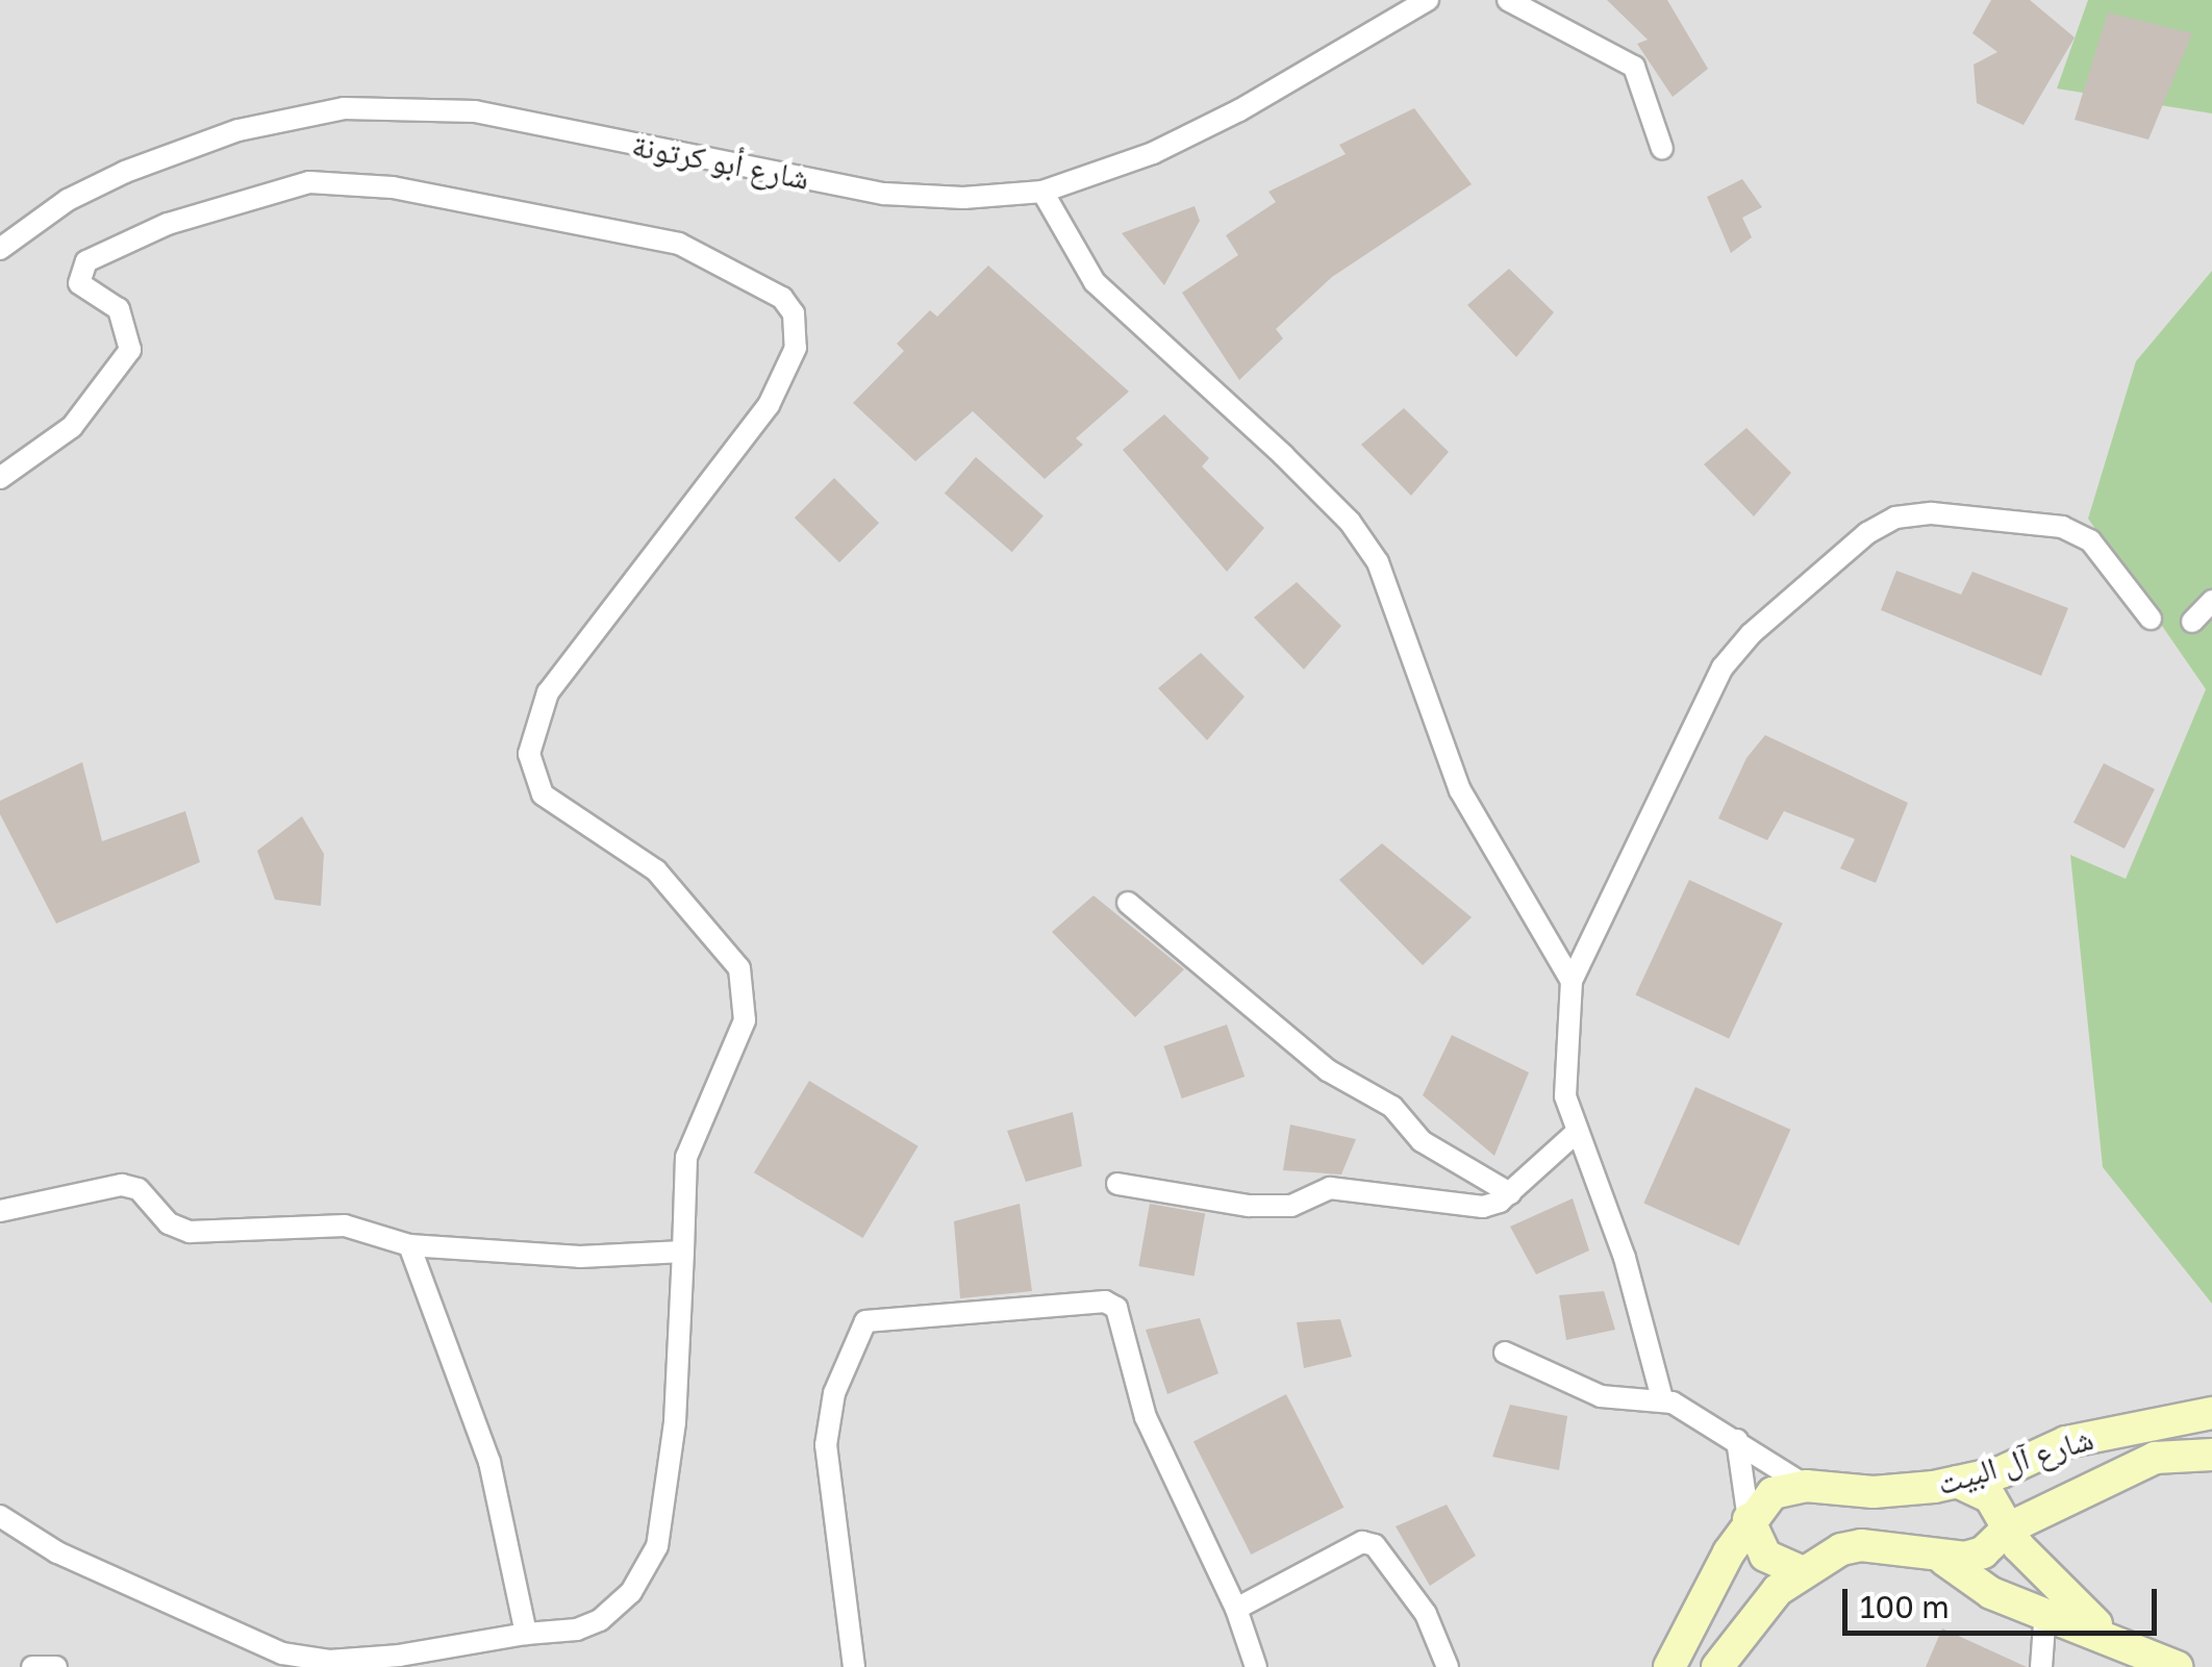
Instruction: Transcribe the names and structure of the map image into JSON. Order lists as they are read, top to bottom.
{
  "streets": {
    "street": ["شارع أبو كرتونة", "شارع آل البيت"]
  },
  "scale_bar": "100 m"
}
